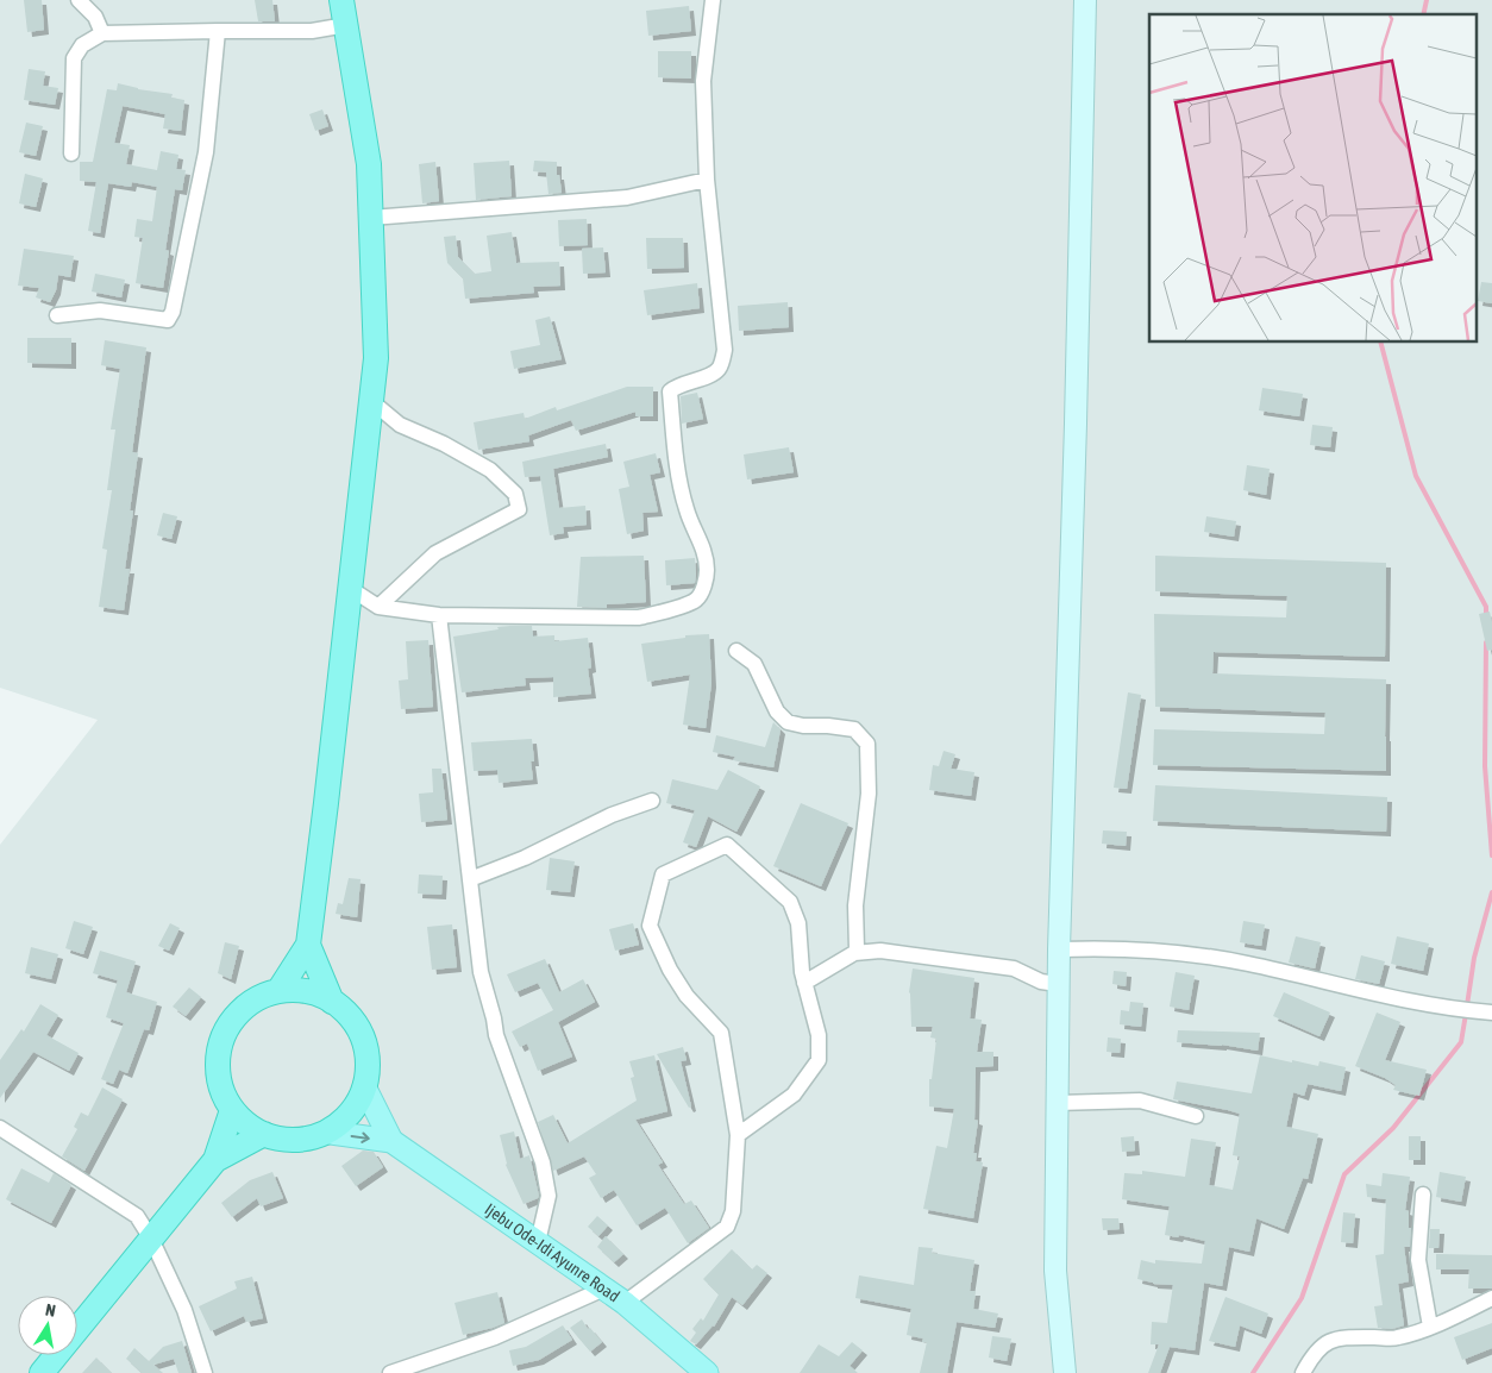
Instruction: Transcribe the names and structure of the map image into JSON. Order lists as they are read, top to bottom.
{
  "streets": {
    "main road": ["Ijebu Ode-Idi Ayunre Road"]
  },
  "north": "top"
}
